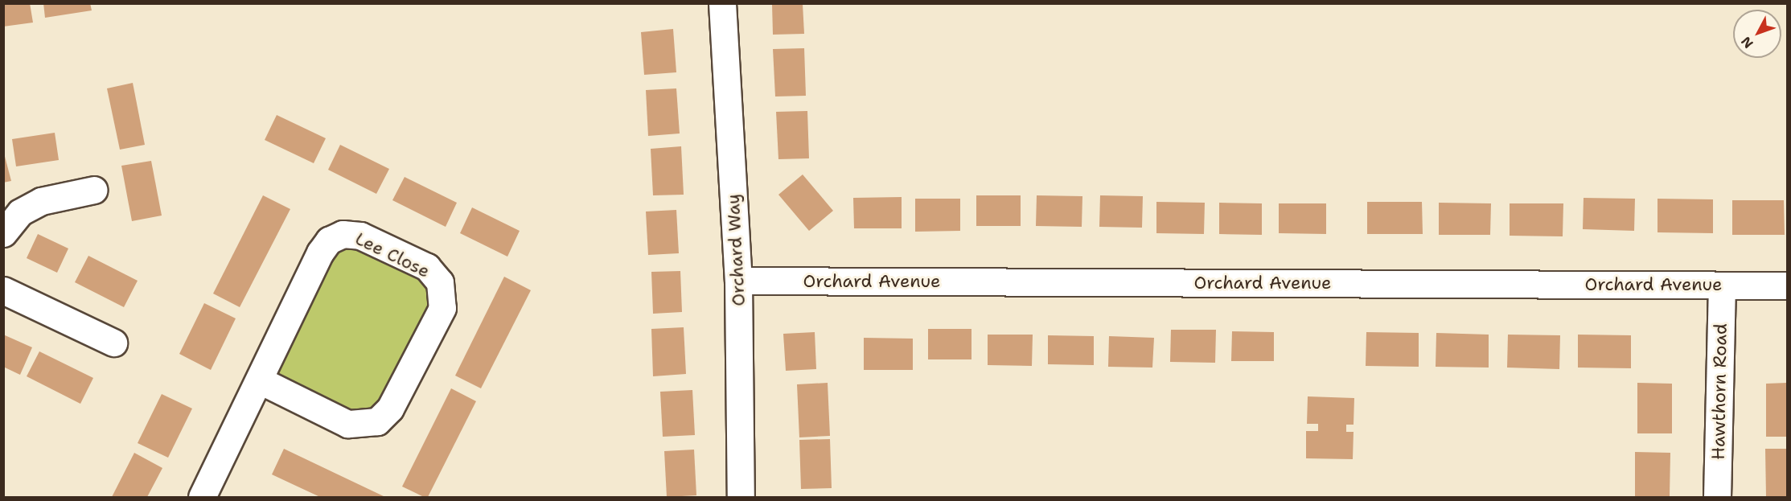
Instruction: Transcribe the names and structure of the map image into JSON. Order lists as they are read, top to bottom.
{
  "streets": {
    "street": [
      "Orchard Way",
      "Lee Close",
      "Orchard Avenue",
      "Hawthorn Road"
    ]
  },
  "crossings": [
    ["Orchard Way", "Orchard Avenue"],
    ["Orchard Avenue", "Hawthorn Road"]
  ],
  "north": "bottom left"
}
